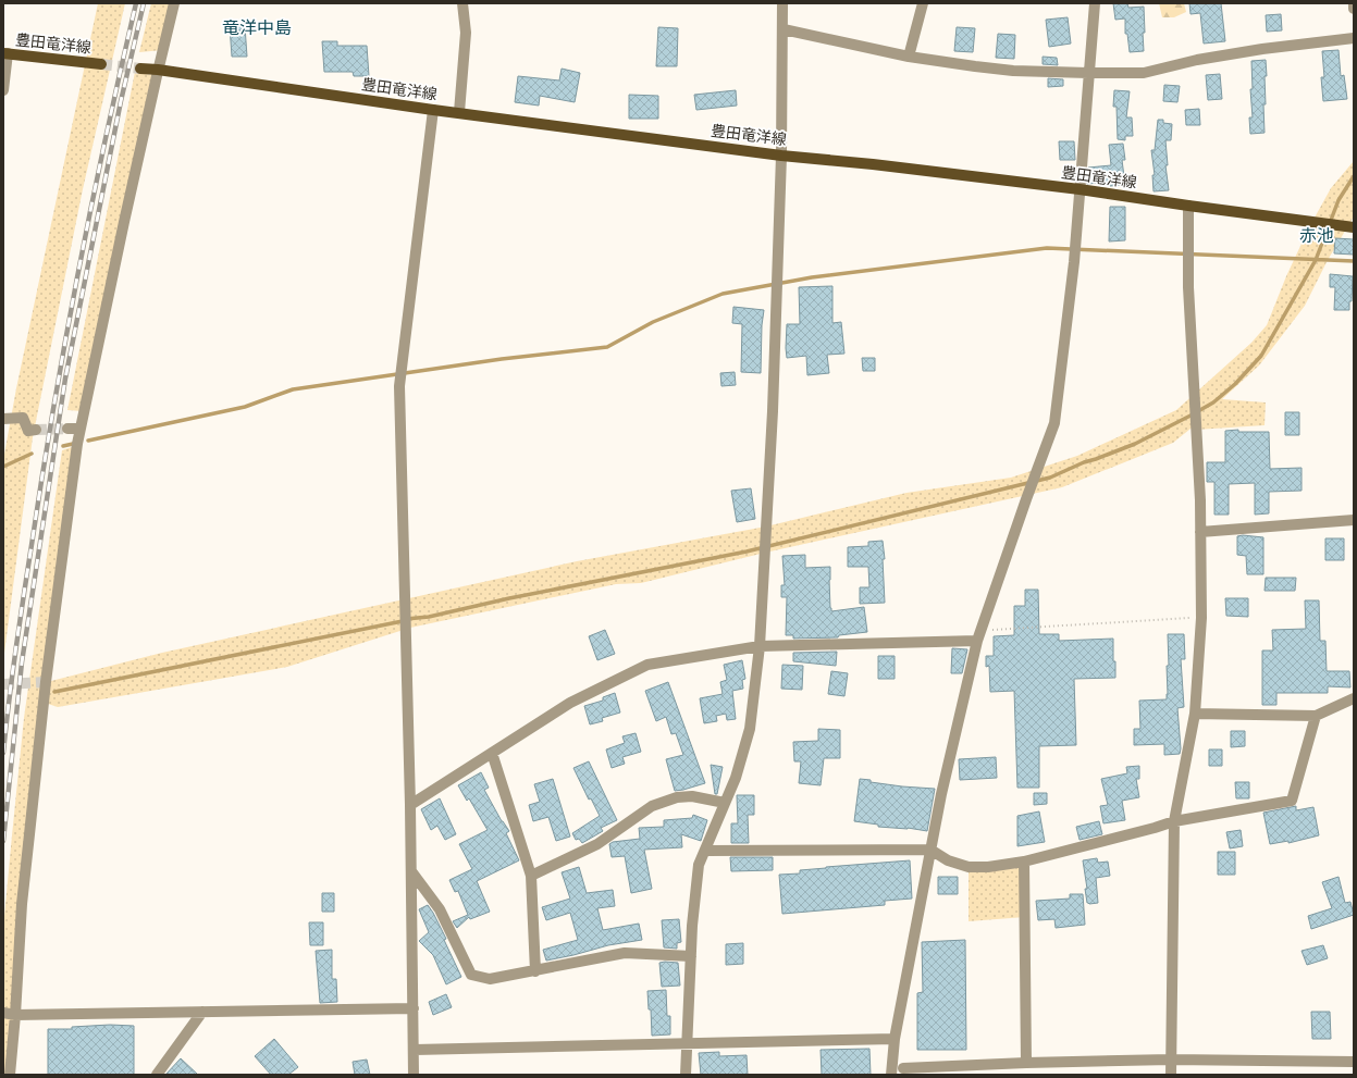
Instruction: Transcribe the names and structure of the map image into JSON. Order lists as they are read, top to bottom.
{
  "streets": {
    "main road": ["豊田竜洋線"]
  },
  "districts": ["竜洋中島", "赤池"]
}
